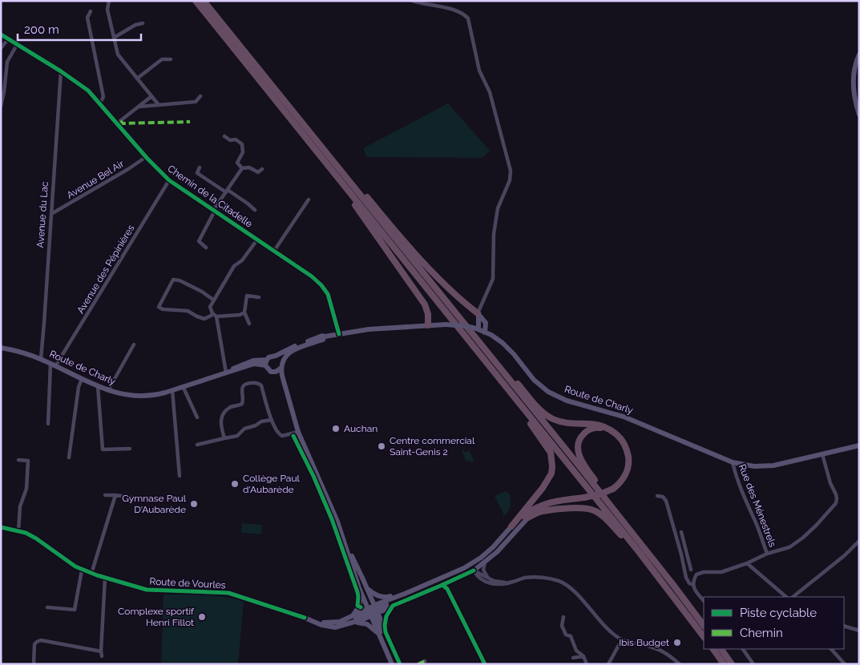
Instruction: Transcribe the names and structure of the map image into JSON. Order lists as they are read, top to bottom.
{
  "streets": {
    "street": [
      "Avenue Bel Air",
      "Chemin de la Citadelle",
      "Avenue du Lac",
      "Avenue des Pépinières",
      "Route de Charly",
      "Rue des Ménestrels",
      "Route de Vourles"
    ]
  },
  "crossings": [
    ["Avenue Bel Air", "Chemin de la Citadelle"],
    ["Avenue Bel Air", "Avenue du Lac"],
    ["Chemin de la Citadelle", "Avenue du Lac"],
    ["Chemin de la Citadelle", "Avenue des Pépinières"],
    ["Chemin de la Citadelle", "Route de Charly"],
    ["Avenue du Lac", "Route de Charly"],
    ["Avenue des Pépinières", "Route de Charly"],
    ["Route de Charly", "Rue des Ménestrels"]
  ],
  "places": [
    "Auchan",
    "Centre commercial Saint-Genis 2",
    "Collège Paul d'Aubarède",
    "Gymnase Paul D'Aubarède",
    "Complexe sportif Henri Fillot",
    "Ibis Budget"
  ],
  "legend": ["Piste cyclable", "Chemin"],
  "scale_bar": "200 m"
}
